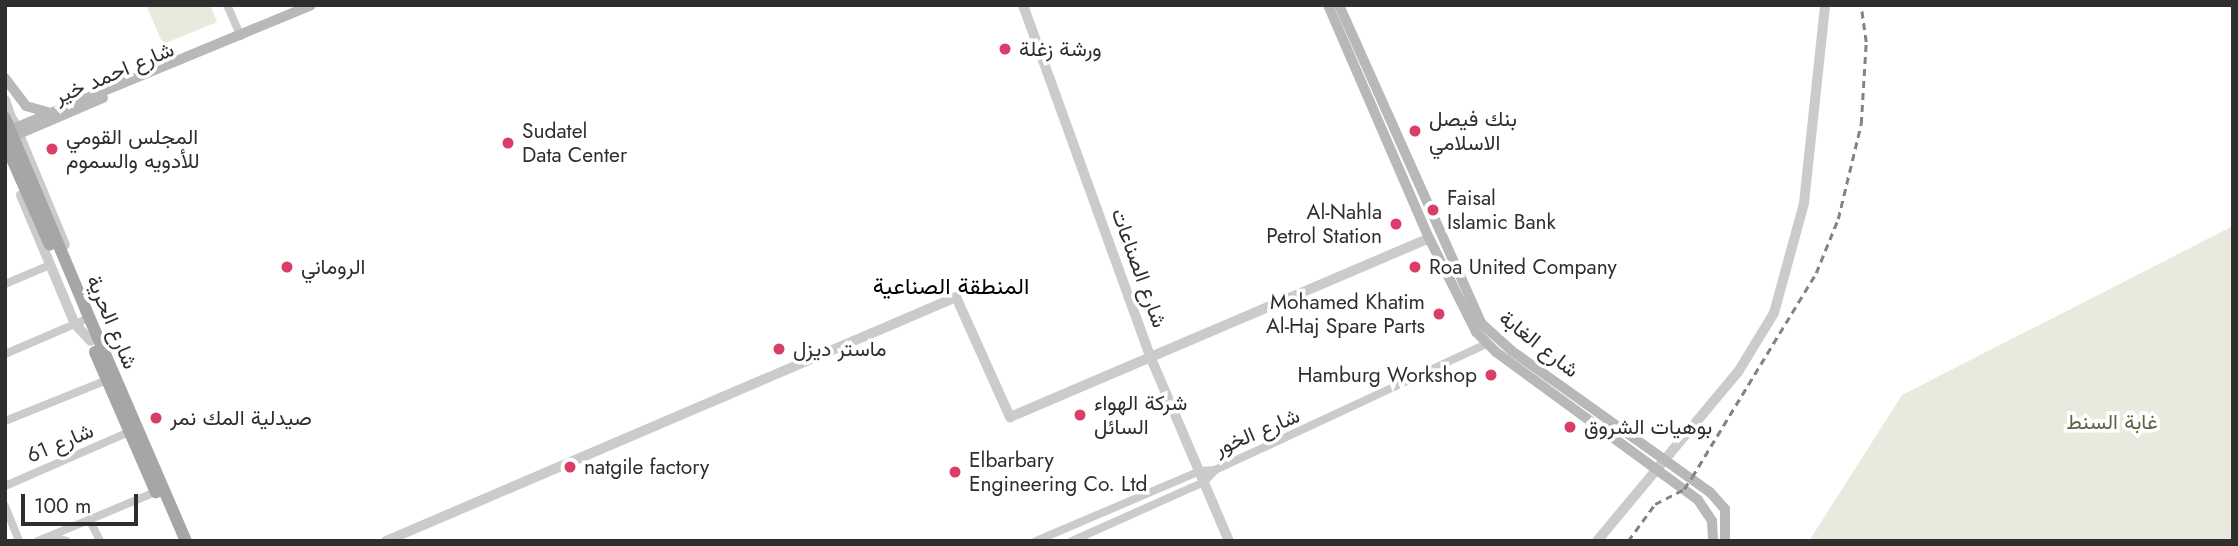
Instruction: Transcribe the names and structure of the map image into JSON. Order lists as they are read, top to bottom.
{
  "streets": {
    "main road": ["شارع احمد خير", "شارع الحرية", "شارع الغابة"],
    "street": ["شارع الصناعات", "شارع الخور", "شارع 61"]
  },
  "crossings": [
    ["شارع احمد خير", "شارع الحرية"],
    ["شارع الصناعات", "شارع الخور"],
    ["شارع الحرية", "شارع 61"],
    ["شارع الغابة", "شارع الخور"]
  ],
  "districts": ["المنطقة الصناعية"],
  "parks": ["غابة السنط"],
  "places": [
    "ورشة زغلة",
    "بنك فيصل الاسلامي",
    "Sudatel Data Center",
    "المجلس القومي للأدويه والسموم",
    "Faisal Islamic Bank",
    "Al-Nahla Petrol Station",
    "الروماني",
    "Roa United Company",
    "Mohamed Khatim Al-Haj Spare Parts",
    "ماستر ديزل",
    "Hamburg Workshop",
    "شركة الهواء السائل",
    "صيدلية المك نمر",
    "بوهيات الشروق",
    "natgile factory",
    "Elbarbary Engineering Co. Ltd"
  ],
  "scale_bar": "100 m"
}
